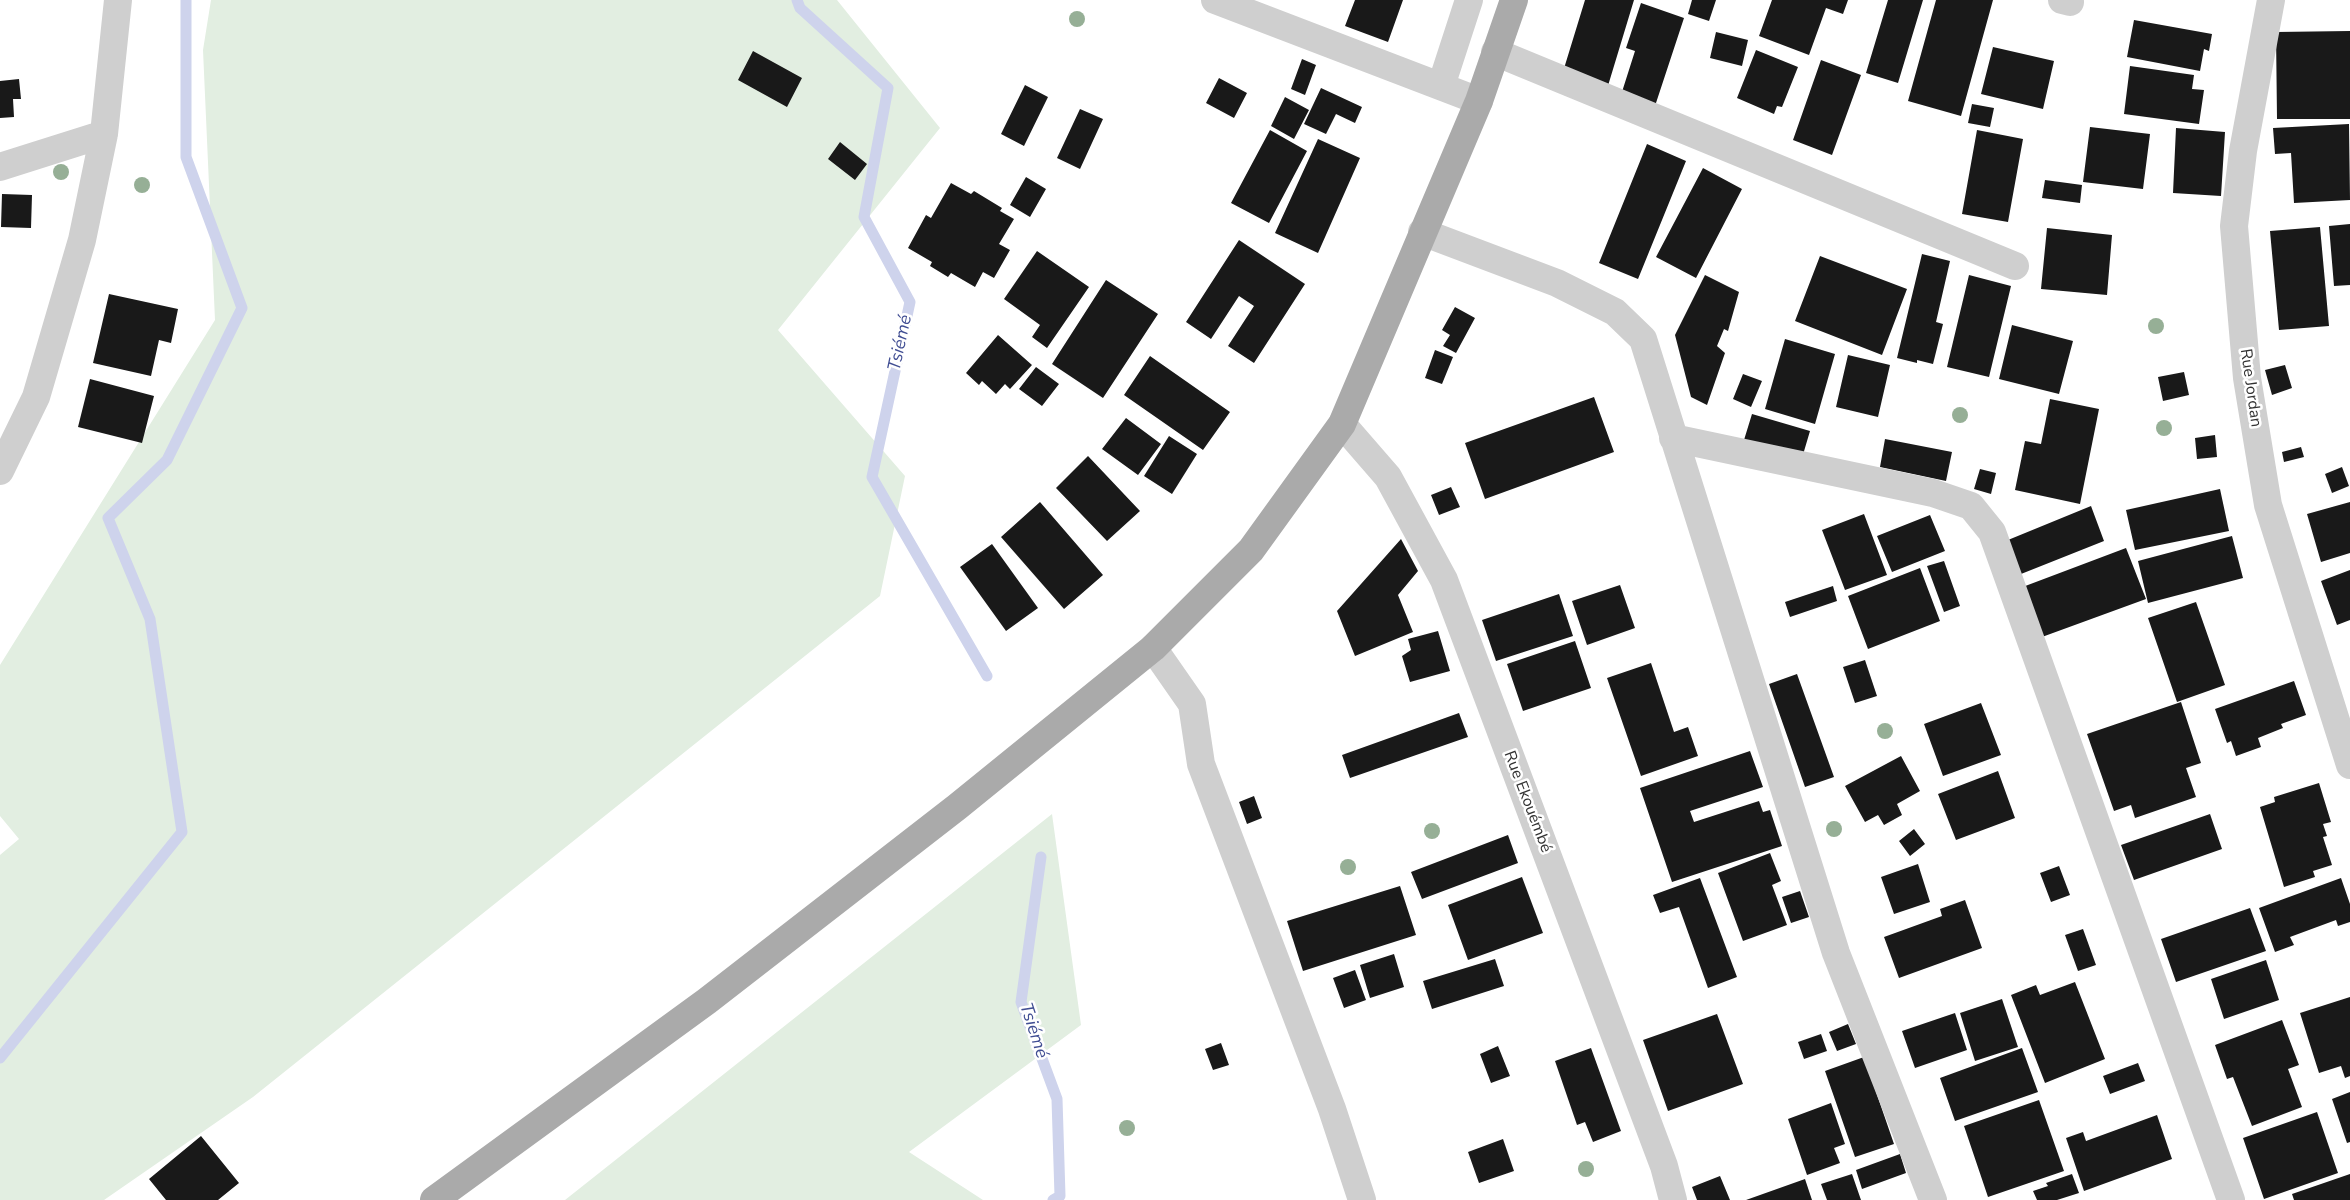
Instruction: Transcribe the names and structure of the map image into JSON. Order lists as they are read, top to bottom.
{
  "streets": {
    "street": ["Rue Jordan", "Rue Ekouémbé"]
  },
  "water": ["Tsiémé"]
}
